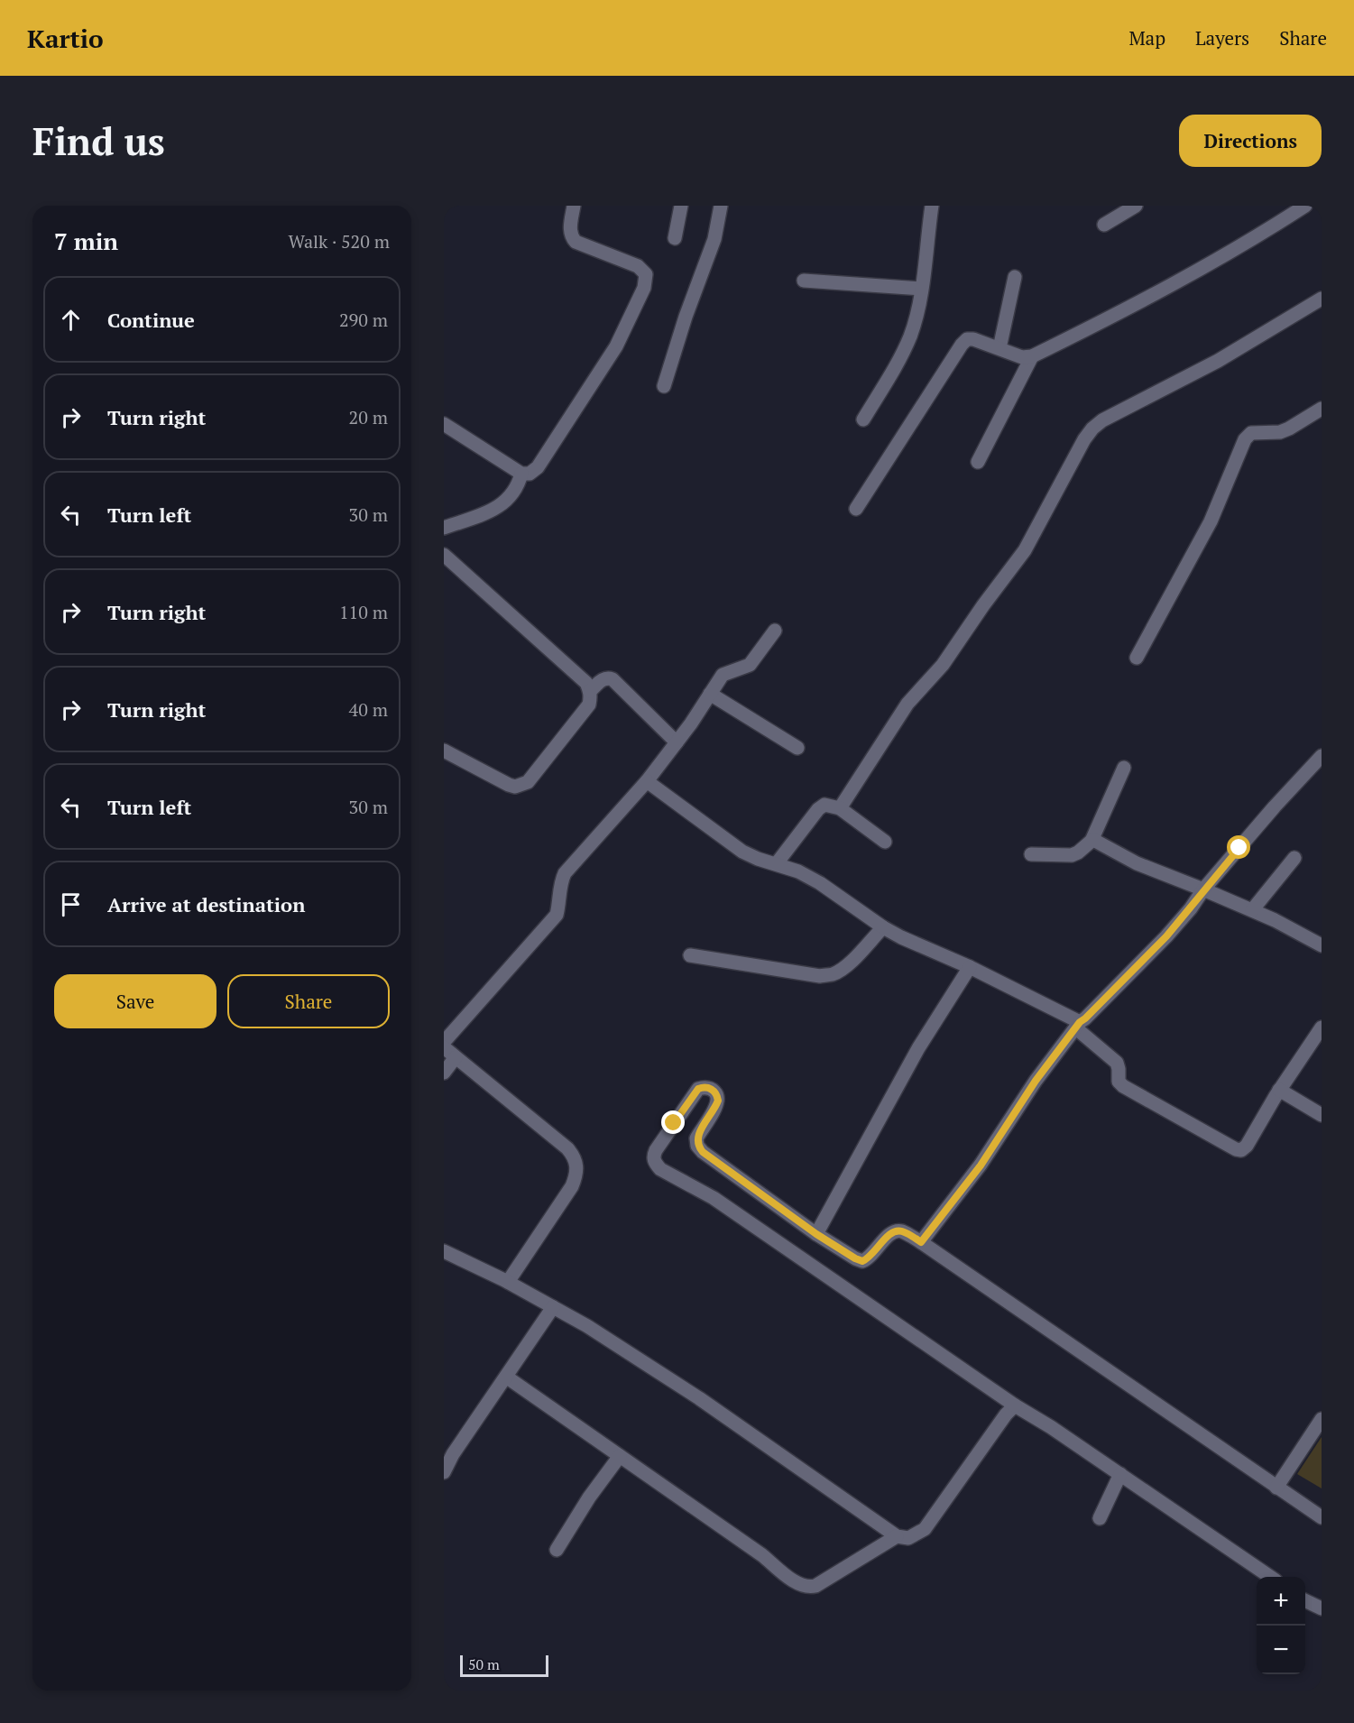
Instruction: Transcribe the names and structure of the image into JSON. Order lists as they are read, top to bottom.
{
  "scale_bar": "50 m",
  "page": {
    "header": "Kartio",
    "nav": ["Map", "Layers", "Share"],
    "buttons": [
      "Directions",
      ["Save", "Share"]
    ],
    "title": "Find us",
    "heading": ["7 min", "Walk · 520 m"],
    "list": [
      ["Continue", "290 m"],
      ["Turn right", "20 m"],
      ["Turn left", "30 m"],
      ["Turn right", "110 m"],
      ["Turn right", "40 m"],
      ["Turn left", "30 m"],
      "Arrive at destination"
    ],
    "map_buttons": ["+", "−"],
    "scale": "50 m"
  }
}
